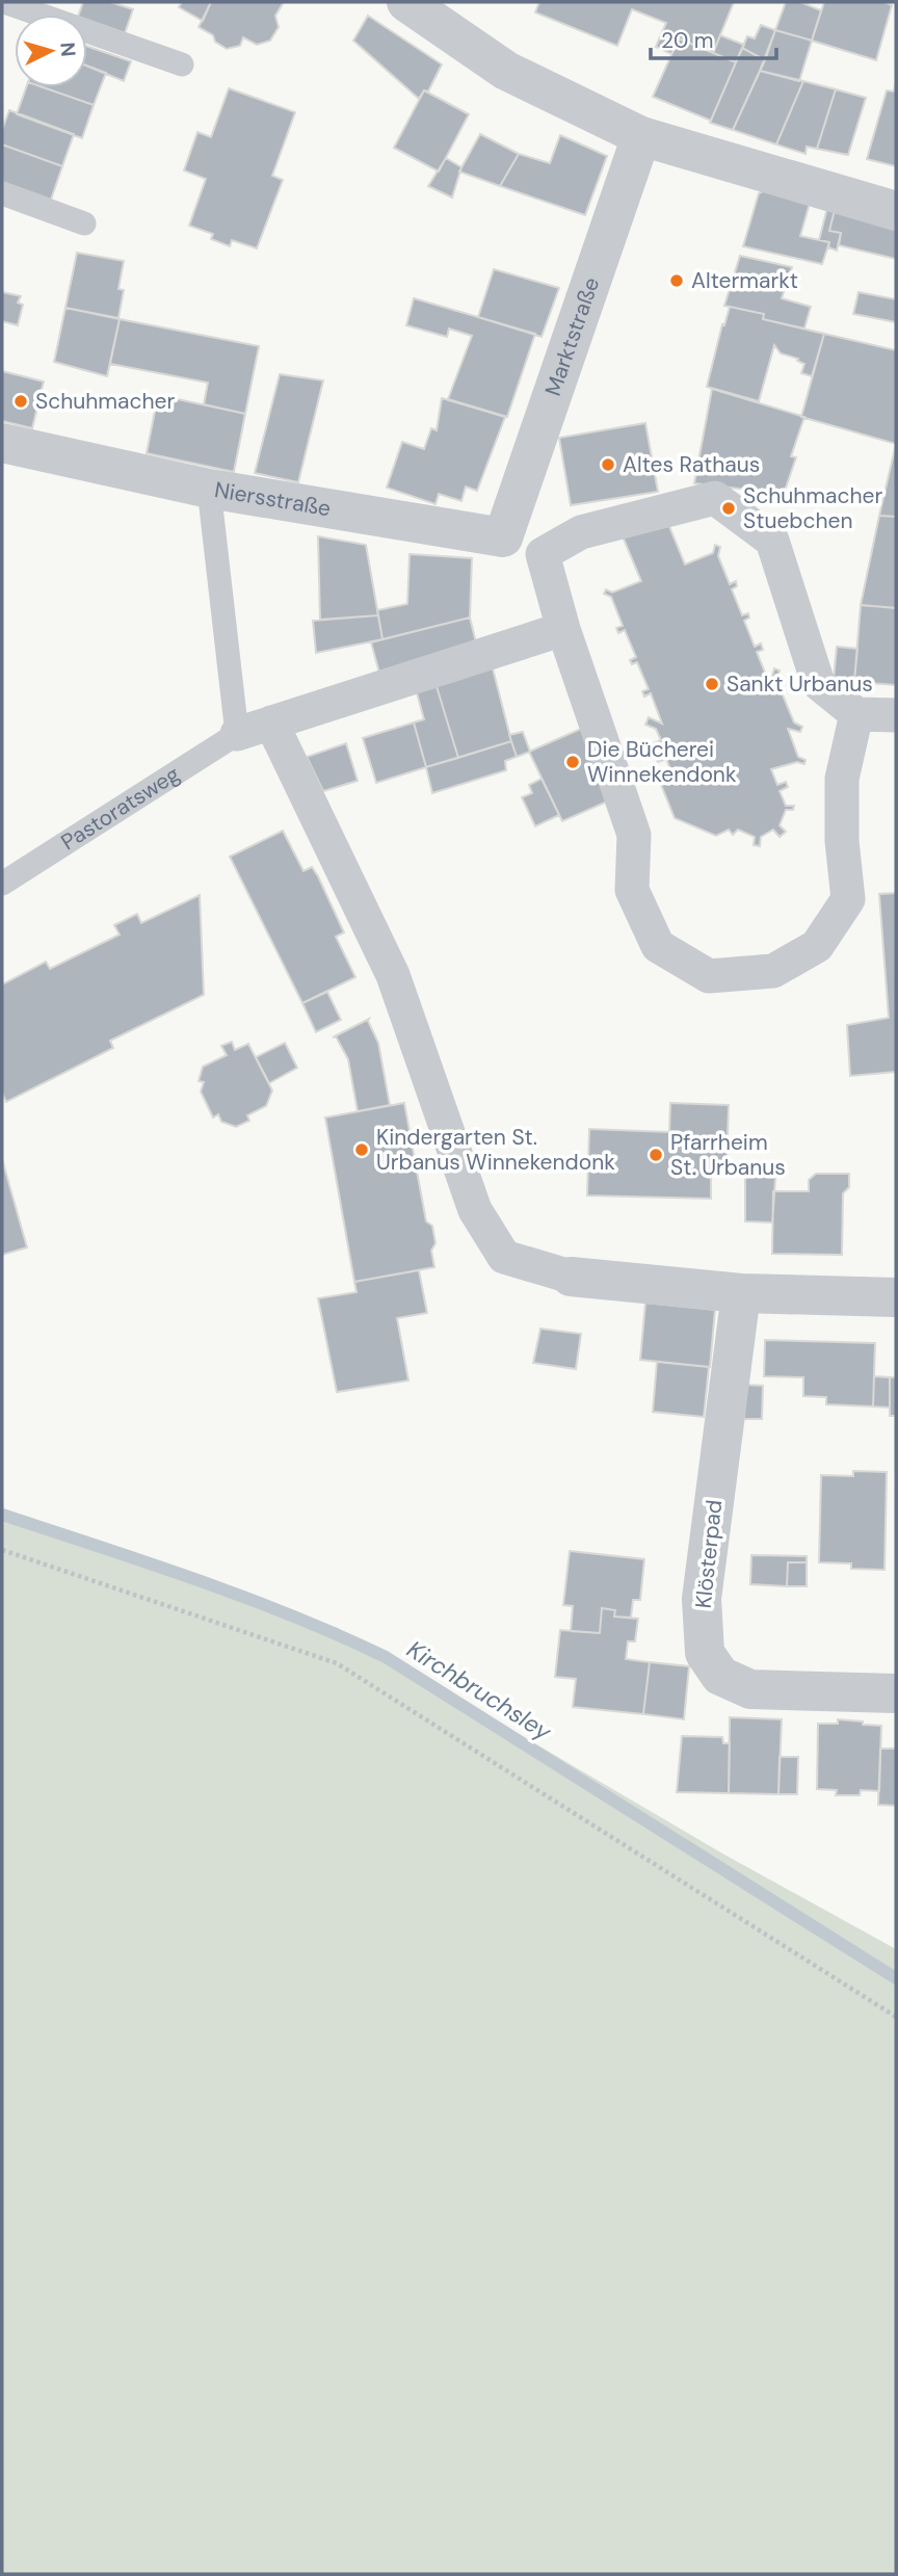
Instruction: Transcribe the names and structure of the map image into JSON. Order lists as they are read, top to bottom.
{
  "streets": {
    "street": ["Marktstraße", "Niersstraße", "Klösterpad"],
    "lane": ["Pastoratsweg"]
  },
  "crossings": [
    ["Marktstraße", "Niersstraße"]
  ],
  "water": ["Kirchbruchsley"],
  "places": [
    "Altermarkt",
    "Schuhmacher",
    "Altes Rathaus",
    "Schuhmacher Stuebchen",
    "Sankt Urbanus",
    "Die Bücherei Winnekendonk",
    "Kindergarten St. Urbanus Winnekendonk",
    "Pfarrheim St. Urbanus"
  ],
  "scale_bar": "20 m",
  "north": "right"
}
